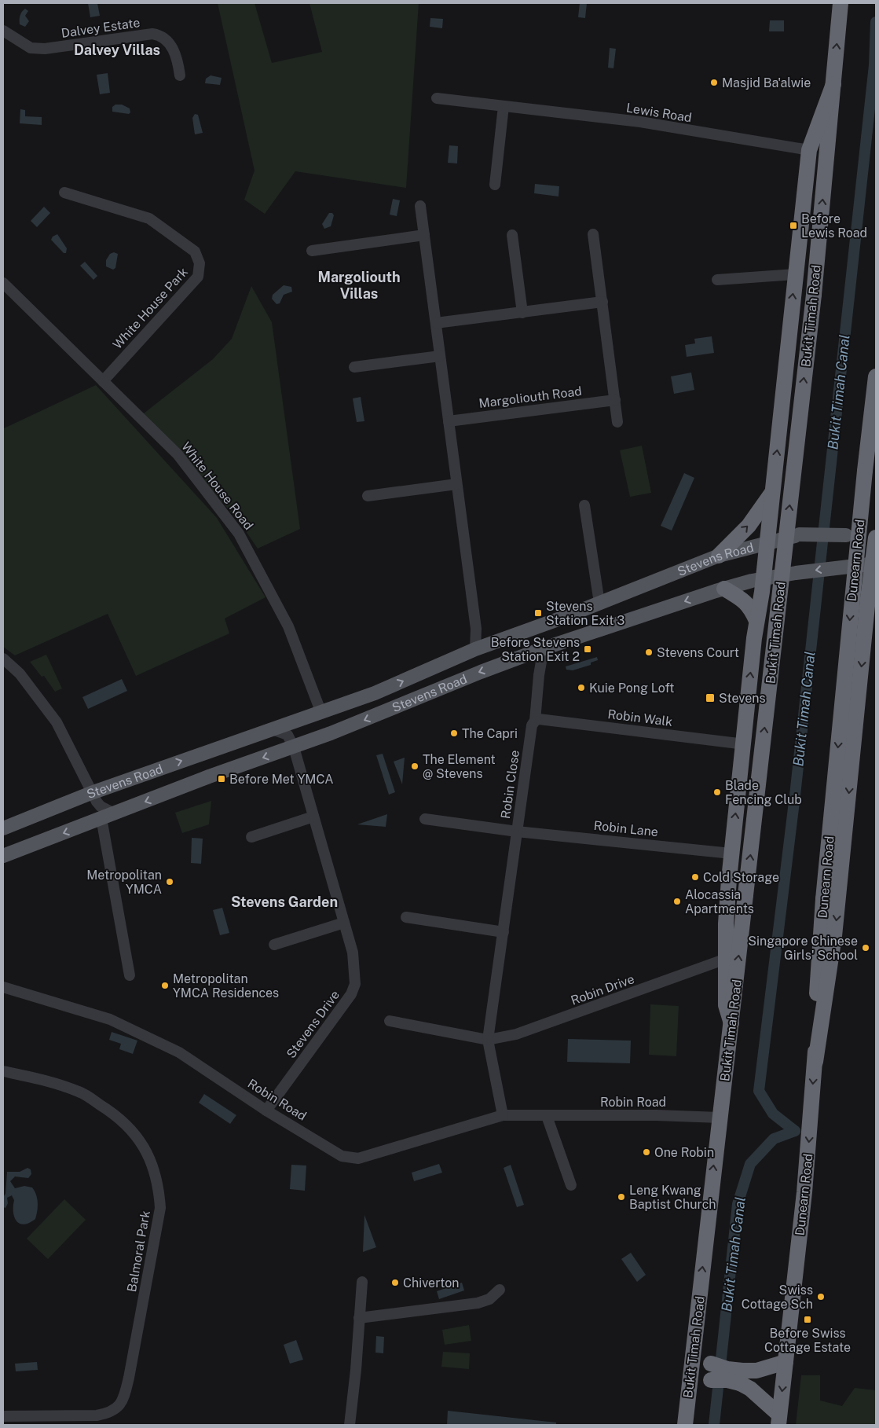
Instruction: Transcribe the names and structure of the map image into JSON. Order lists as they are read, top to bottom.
{
  "streets": {
    "highway": ["Bukit Timah Road", "Dunearn Road"],
    "main road": ["Stevens Road"],
    "street": [
      "Dalvey Estate",
      "Lewis Road",
      "White House Park",
      "Margoliouth Road",
      "White House Road",
      "Robin Walk",
      "Robin Close",
      "Robin Lane",
      "Robin Drive",
      "Stevens Drive",
      "Robin Road",
      "Balmoral Park"
    ]
  },
  "crossings": [
    ["White House Park", "White House Road"],
    ["Bukit Timah Road", "Robin Road"],
    ["White House Road", "Stevens Road"],
    ["Stevens Road", "Robin Close"],
    ["Stevens Road", "Stevens Drive"],
    ["Robin Walk", "Robin Close"],
    ["Robin Close", "Robin Lane"],
    ["Robin Close", "Robin Drive"],
    ["Robin Close", "Robin Road"],
    ["Stevens Drive", "Robin Road"]
  ],
  "districts": ["Dalvey Villas", "Margoliouth Villas", "Stevens Garden"],
  "water": ["Bukit Timah Canal"],
  "places": {
    "other": [
      "Masjid Ba'alwie",
      "Stevens Court",
      "Kuie Pong Loft",
      "The Capri",
      "The Element @ Stevens",
      "Blade Fencing Club",
      "Cold Storage",
      "Metropolitan YMCA",
      "Alocassia Apartments",
      "Singapore Chinese Girls' School",
      "Metropolitan YMCA Residences",
      "One Robin",
      "Leng Kwang Baptist Church",
      "Chiverton",
      "Swiss Cottage Sch"
    ],
    "transit": [
      "Before Lewis Road",
      "Stevens Station Exit 3",
      "Before Stevens Station Exit 2",
      "Stevens",
      "Before Met YMCA",
      "Before Swiss Cottage Estate"
    ]
  }
}
